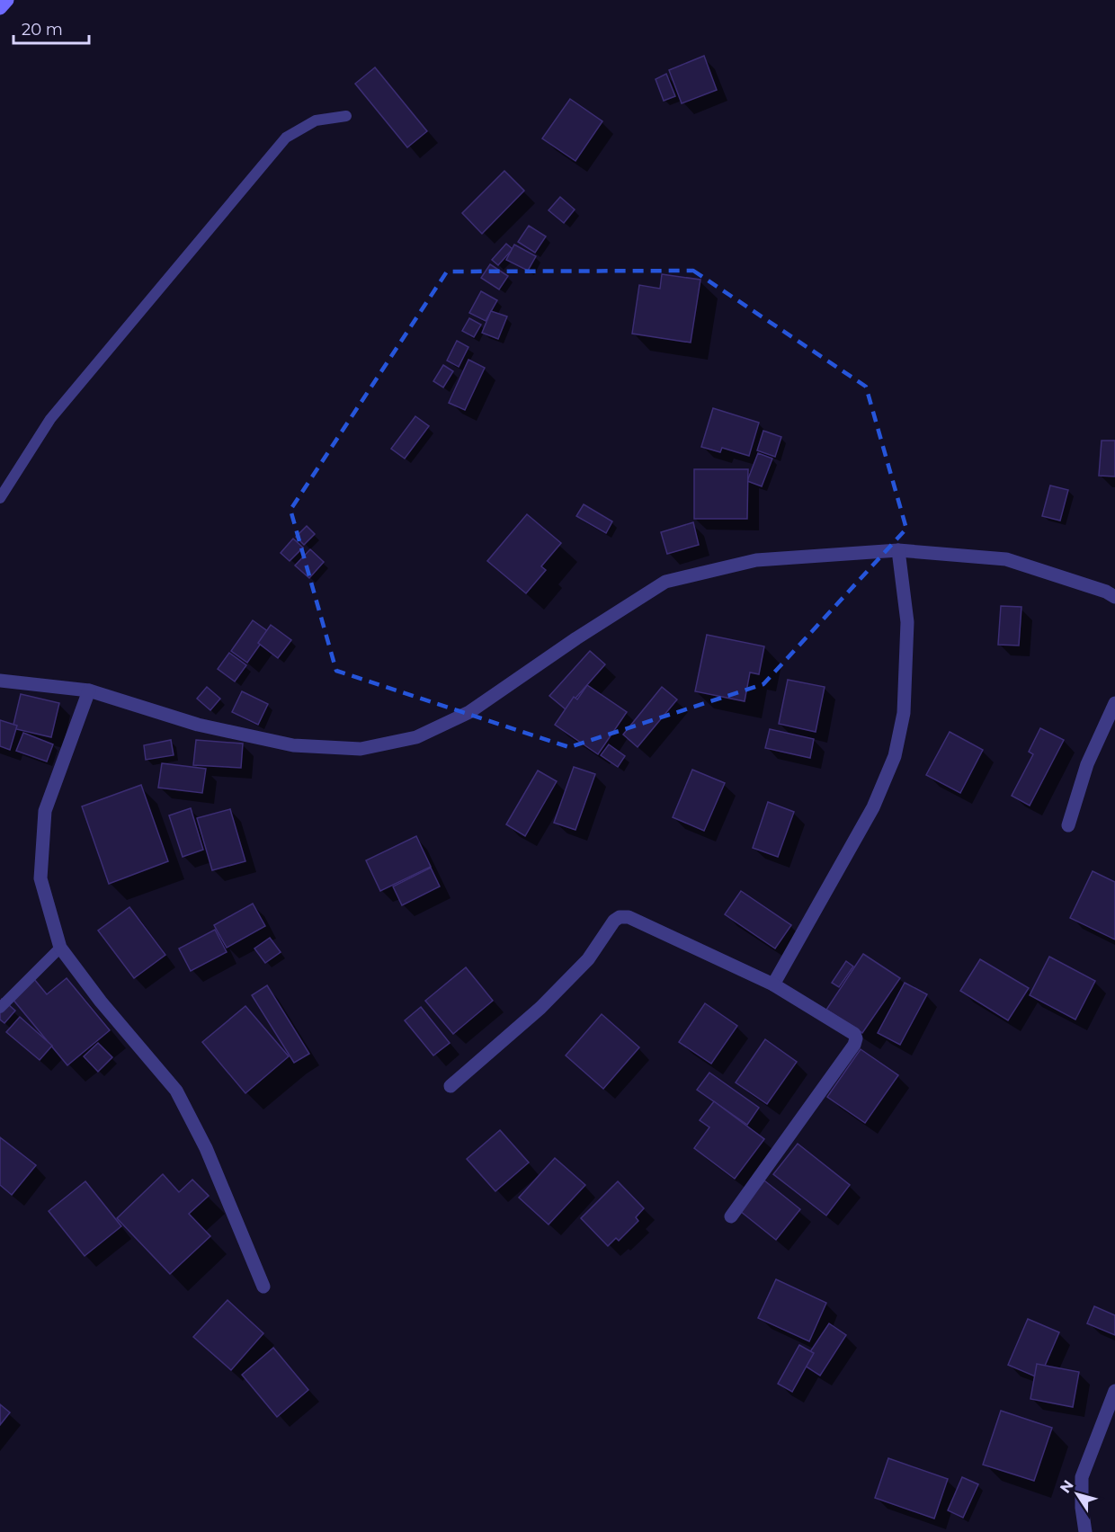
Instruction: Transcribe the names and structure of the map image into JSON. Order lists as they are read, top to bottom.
{
  "scale_bar": "20 m",
  "north": "top left"
}
